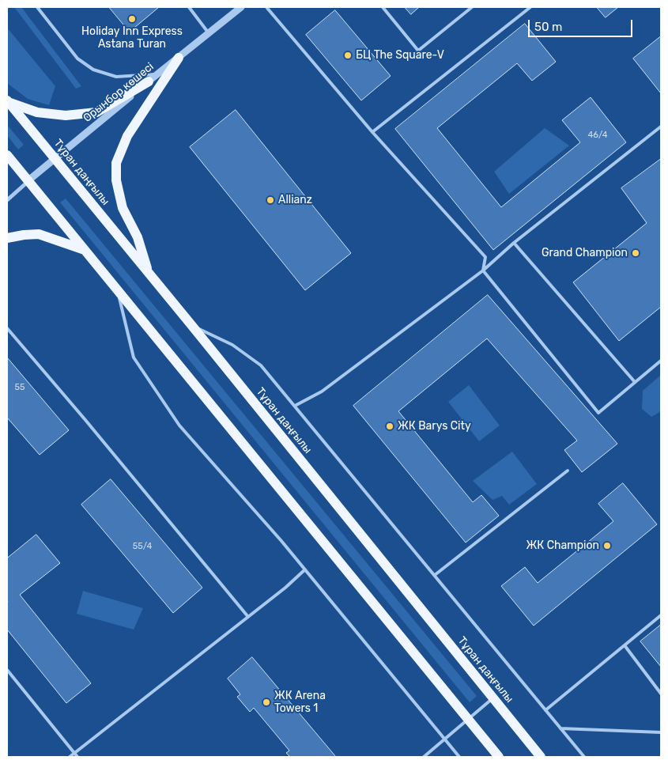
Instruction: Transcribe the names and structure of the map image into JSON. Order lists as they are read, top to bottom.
{
  "streets": {
    "main road": ["Тұран даңғылы"],
    "street": ["Орынбор көшесі"]
  },
  "crossings": [
    ["Орынбор көшесі", "Тұран даңғылы"]
  ],
  "places": [
    "Holiday Inn Express Astana Turan",
    "БЦ The Square-V",
    "Allianz",
    "Grand Champion",
    "ЖК Barys City",
    "ЖК Champion",
    "ЖК Arena Towers 1"
  ],
  "house_numbers": ["46/4", "55", "55/4"],
  "scale_bar": "50 m"
}
